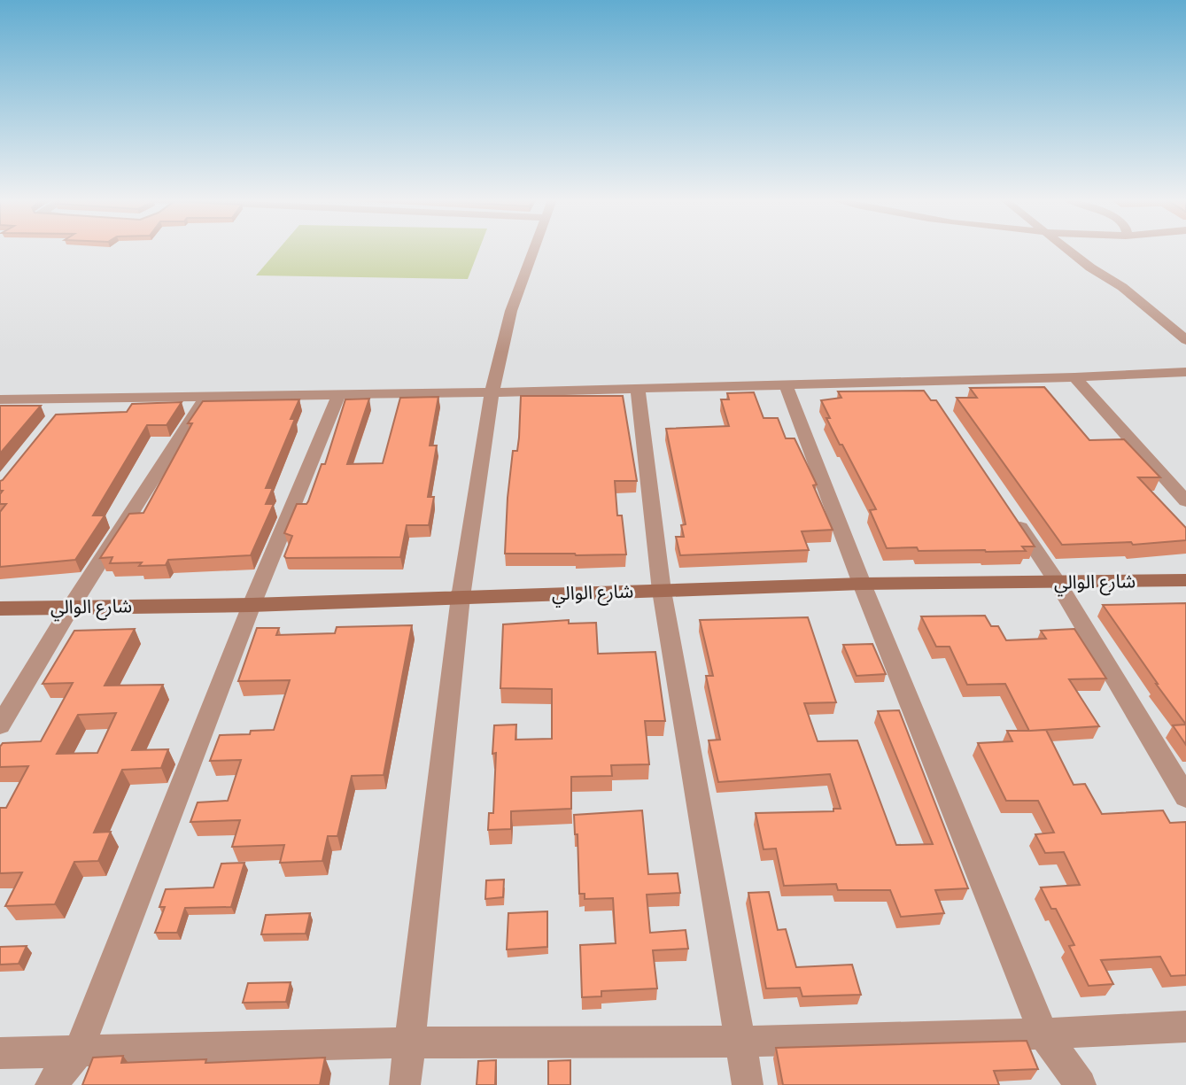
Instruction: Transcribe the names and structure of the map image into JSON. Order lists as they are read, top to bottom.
{
  "streets": {
    "main road": ["شارع الوالي"]
  }
}
